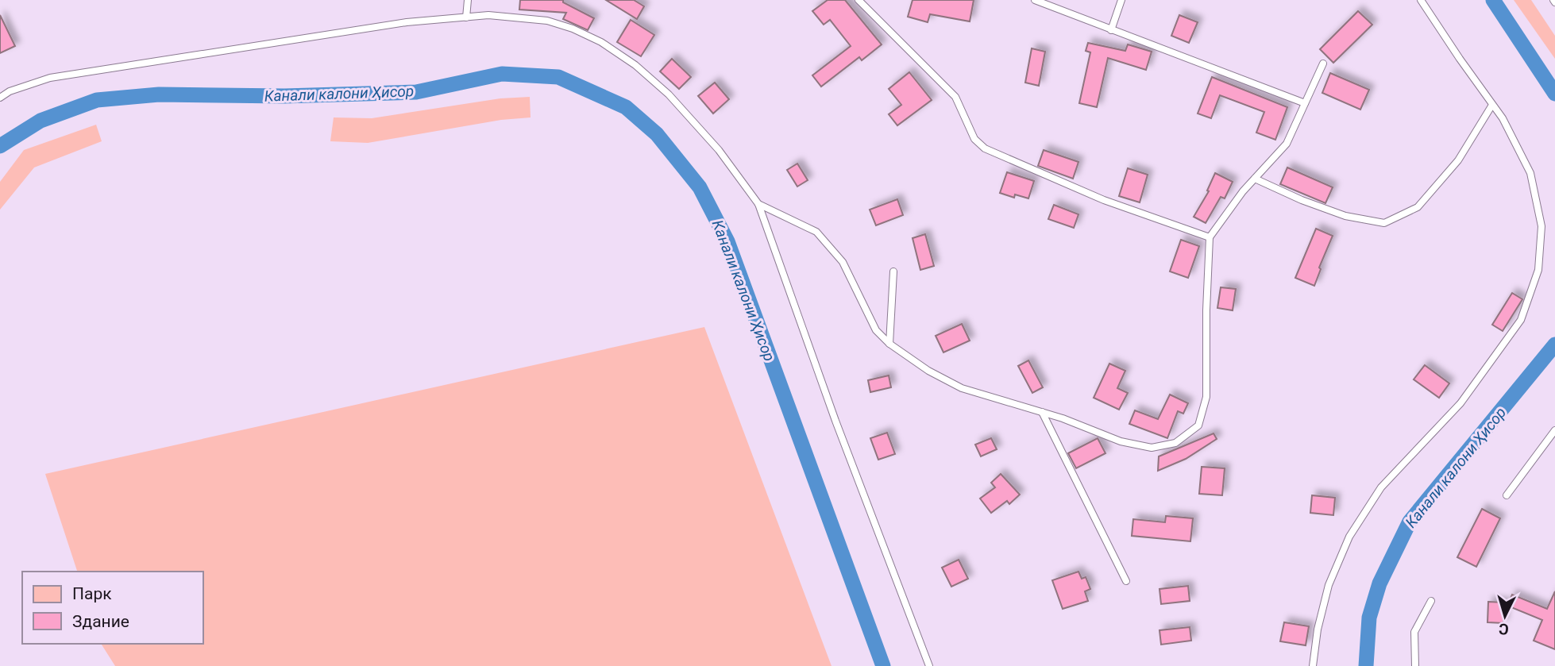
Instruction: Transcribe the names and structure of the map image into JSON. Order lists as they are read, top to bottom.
{
  "water": ["Канали калони Ҳисор"],
  "legend": ["Парк", "Здание"],
  "north": "bottom"
}
